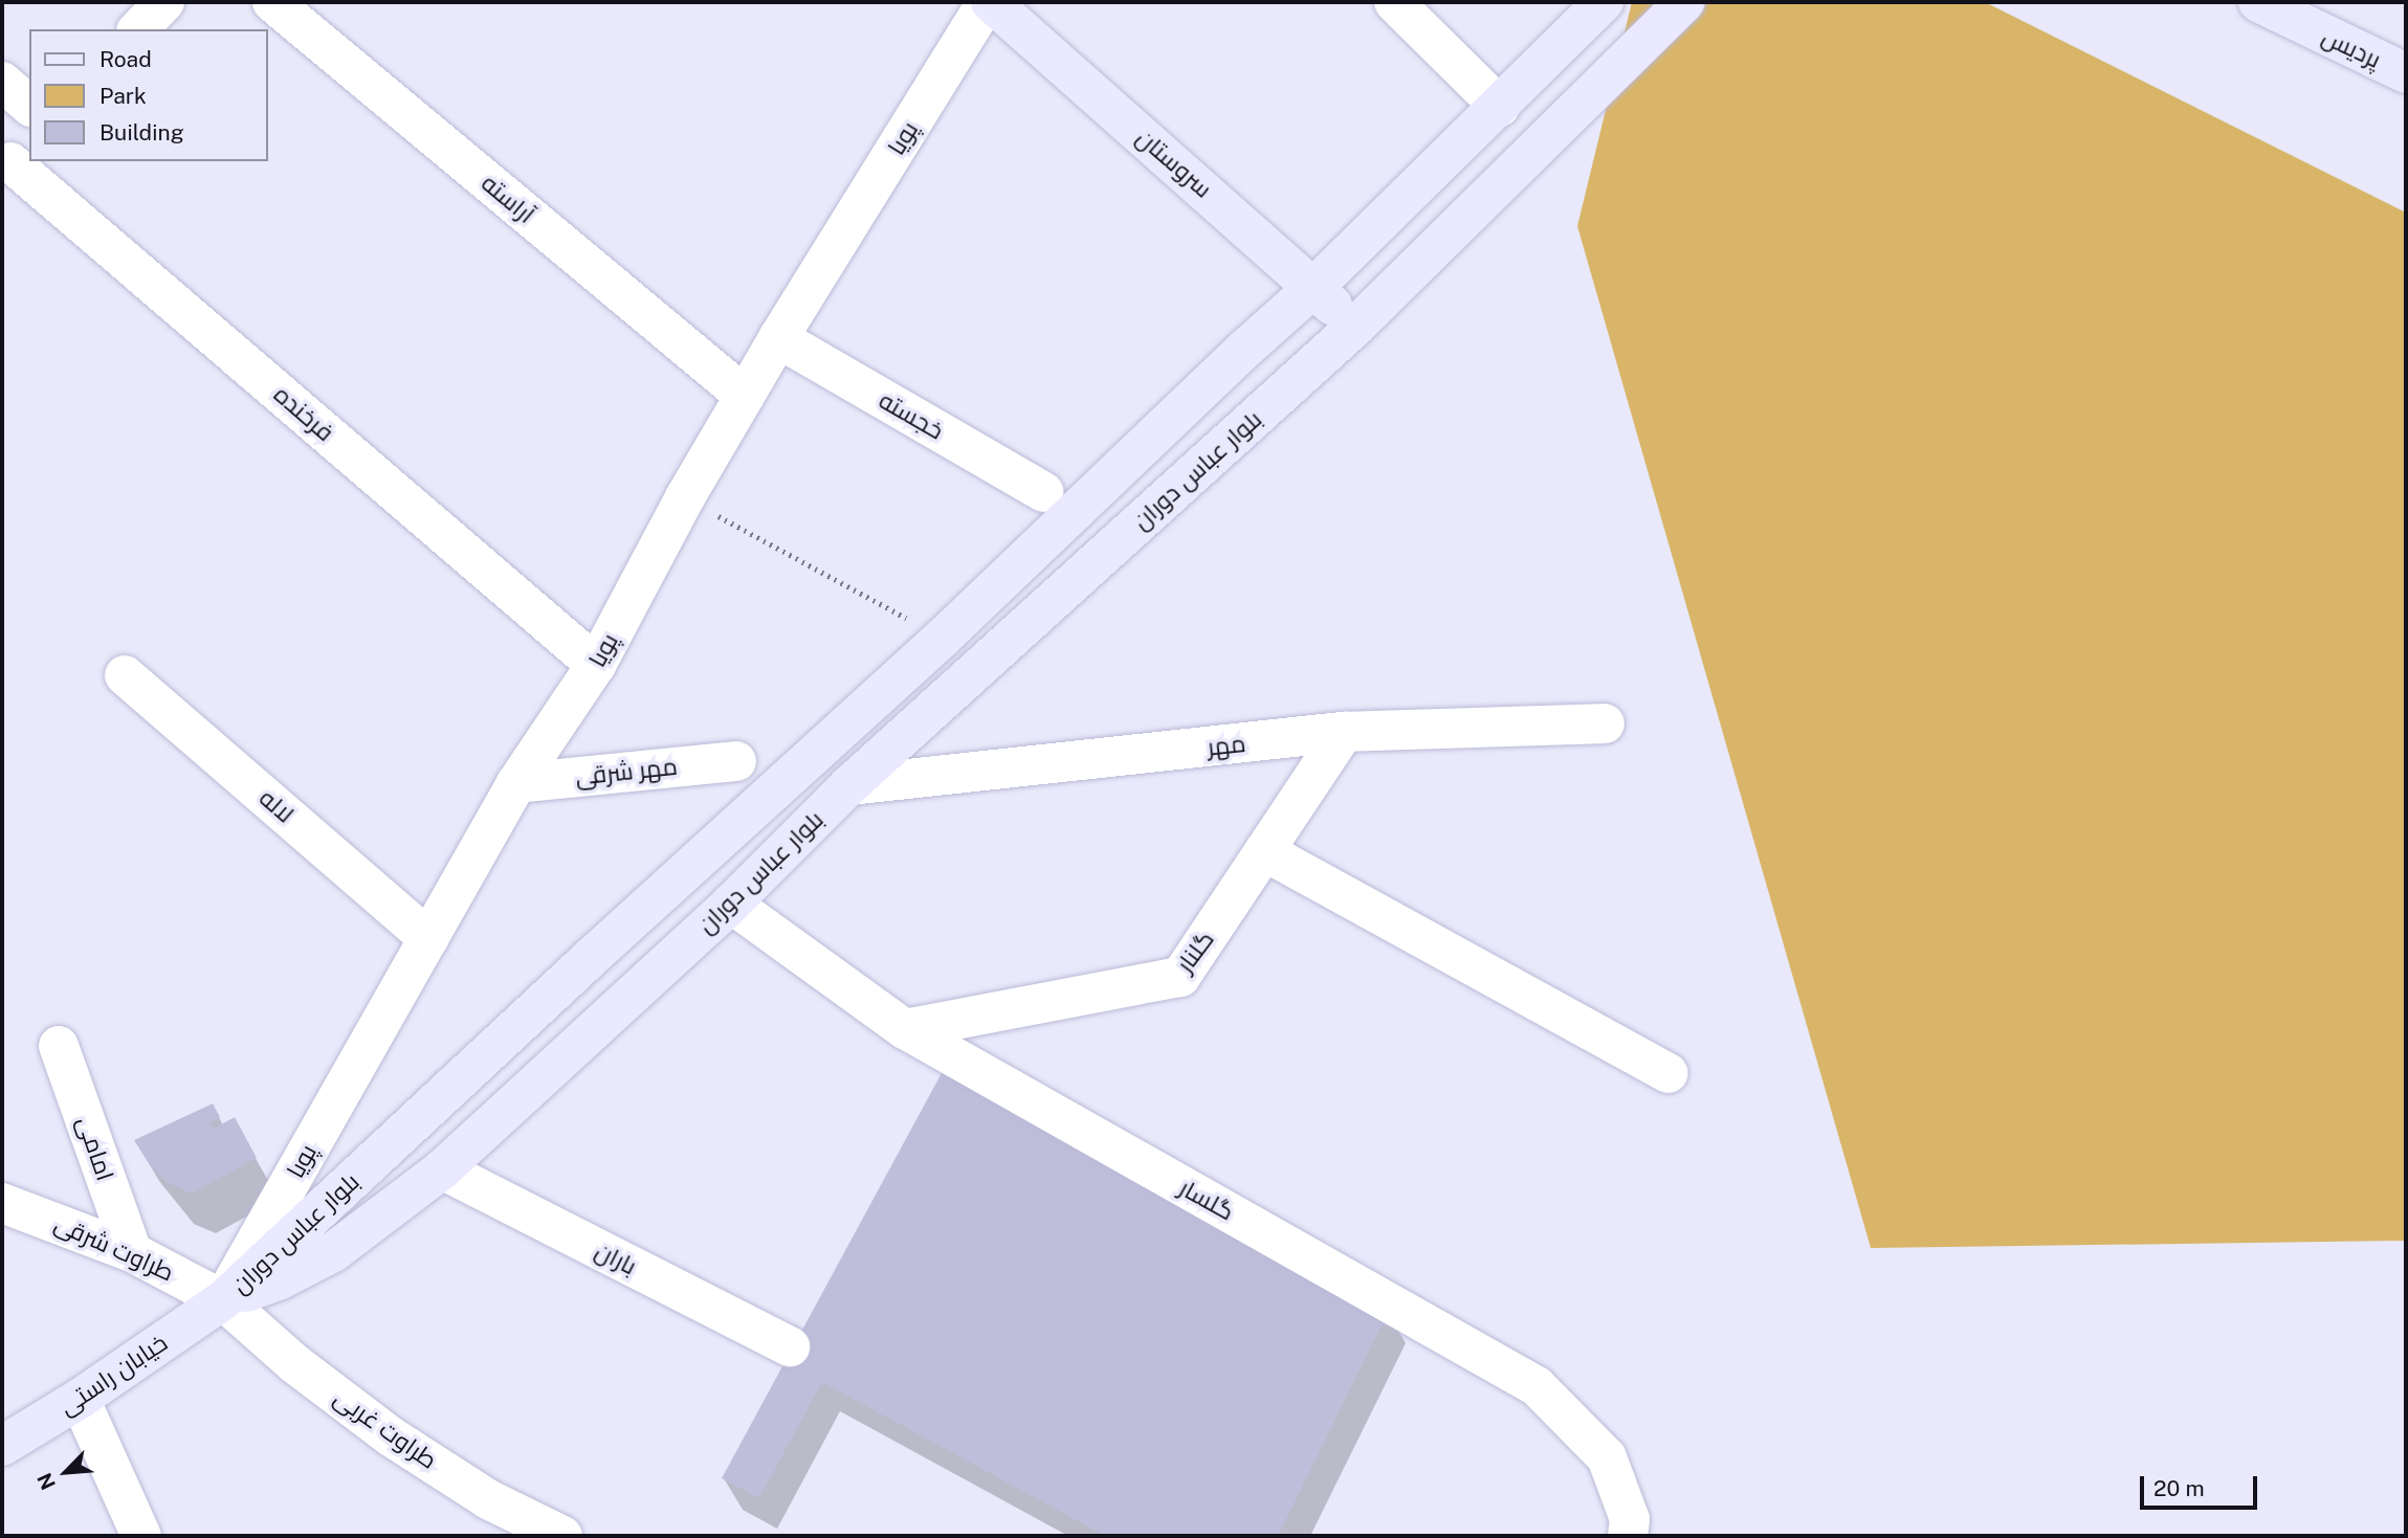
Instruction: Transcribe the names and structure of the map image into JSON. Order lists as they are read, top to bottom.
{
  "streets": {
    "street": [
      "پردیس",
      "پویا",
      "سروستان",
      "آراسته",
      "فرخنده",
      "خجسته",
      "بلوار عباس دوران",
      "مهر",
      "مهر شرقی",
      "لاله",
      "گلنار",
      "امامی",
      "گلسار",
      "طراوت شرقی",
      "باران",
      "خیابان راستی",
      "طراوت غربی"
    ]
  },
  "crossings": [
    ["پویا", "سروستان"],
    ["پویا", "آراسته"],
    ["پویا", "فرخنده"],
    ["پویا", "خجسته"],
    ["پویا", "بلوار عباس دوران"],
    ["پویا", "مهر شرقی"],
    ["پویا", "لاله"],
    ["پویا", "طراوت شرقی"],
    ["پویا", "خیابان راستی"],
    ["پویا", "طراوت غربی"],
    ["سروستان", "بلوار عباس دوران"],
    ["بلوار عباس دوران", "مهر"],
    ["بلوار عباس دوران", "گلسار"],
    ["بلوار عباس دوران", "طراوت شرقی"],
    ["بلوار عباس دوران", "باران"],
    ["بلوار عباس دوران", "خیابان راستی"],
    ["بلوار عباس دوران", "طراوت غربی"],
    ["مهر", "گلنار"],
    ["گلنار", "گلسار"],
    ["امامی", "طراوت شرقی"],
    ["طراوت شرقی", "خیابان راستی"],
    ["طراوت شرقی", "طراوت غربی"],
    ["خیابان راستی", "طراوت غربی"]
  ],
  "legend": ["Road", "Park", "Building"],
  "scale_bar": "20 m",
  "north": "bottom left"
}
